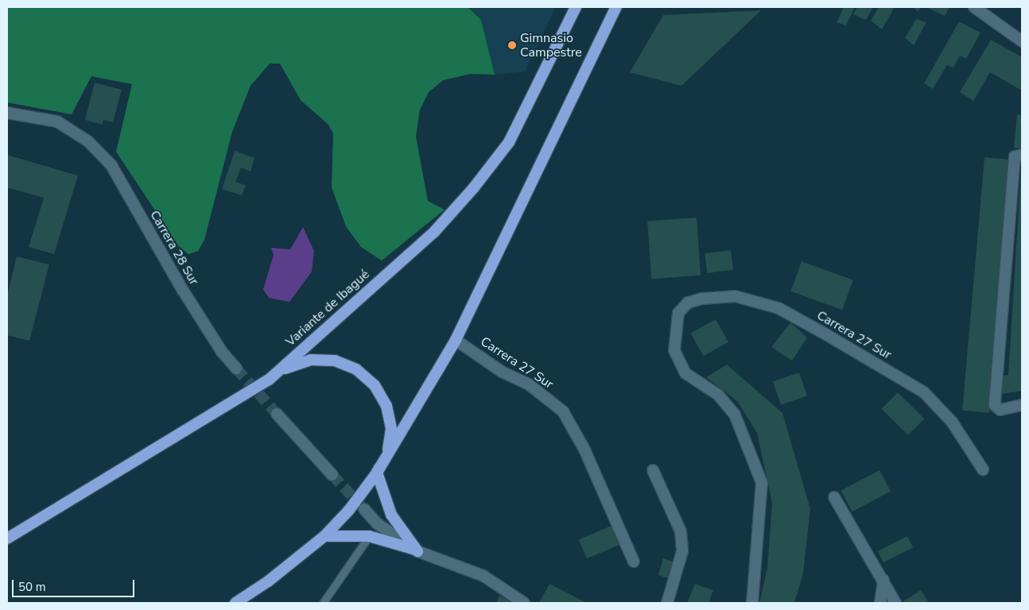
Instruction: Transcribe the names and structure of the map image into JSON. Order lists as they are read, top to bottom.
{
  "streets": {
    "highway": ["Variante de Ibagué"],
    "street": ["Carrera 28 Sur", "Carrera 27 Sur"]
  },
  "places": ["Gimnasio Campestre"],
  "scale_bar": "50 m"
}
